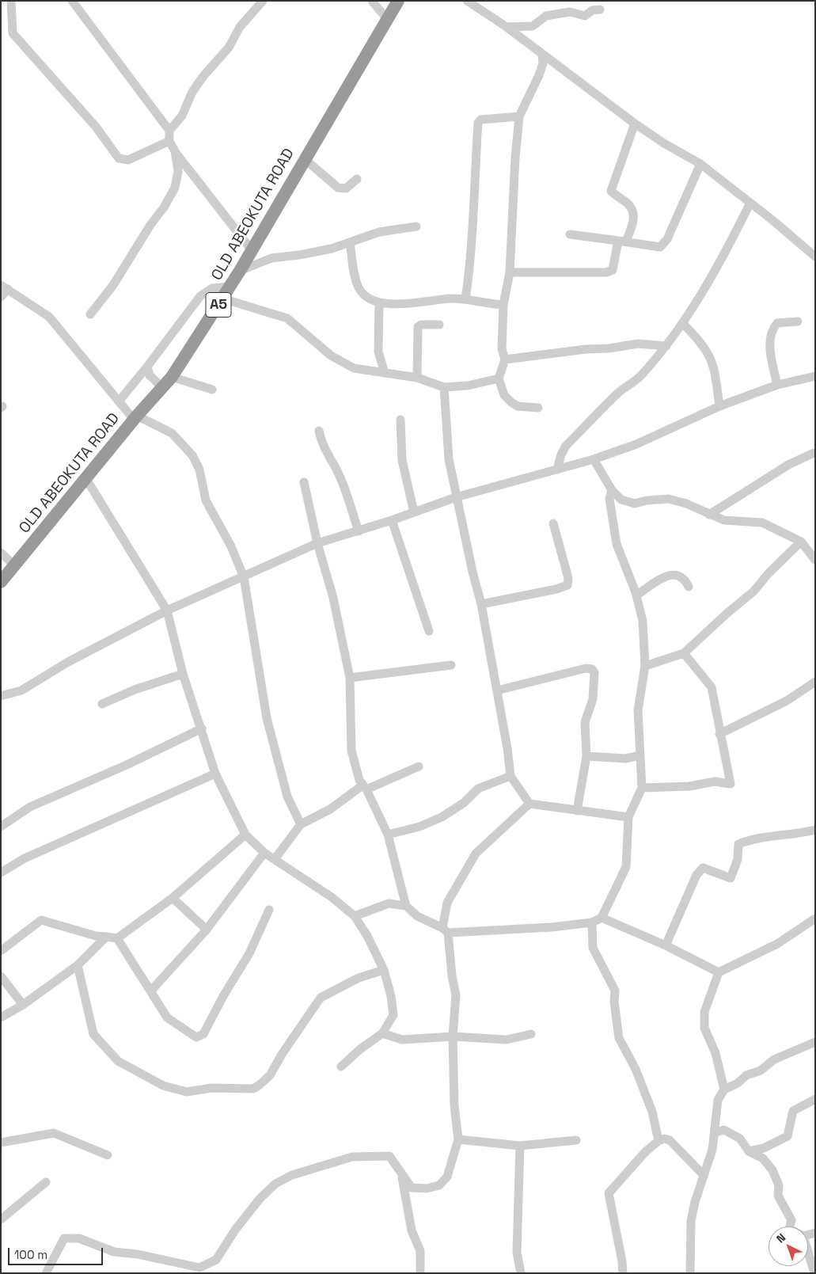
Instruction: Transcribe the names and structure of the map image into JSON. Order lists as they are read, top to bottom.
{
  "streets": {
    "highway": ["OLD ABEOKUTA ROAD", "A5"]
  },
  "scale_bar": "100 m",
  "north": "top left"
}
